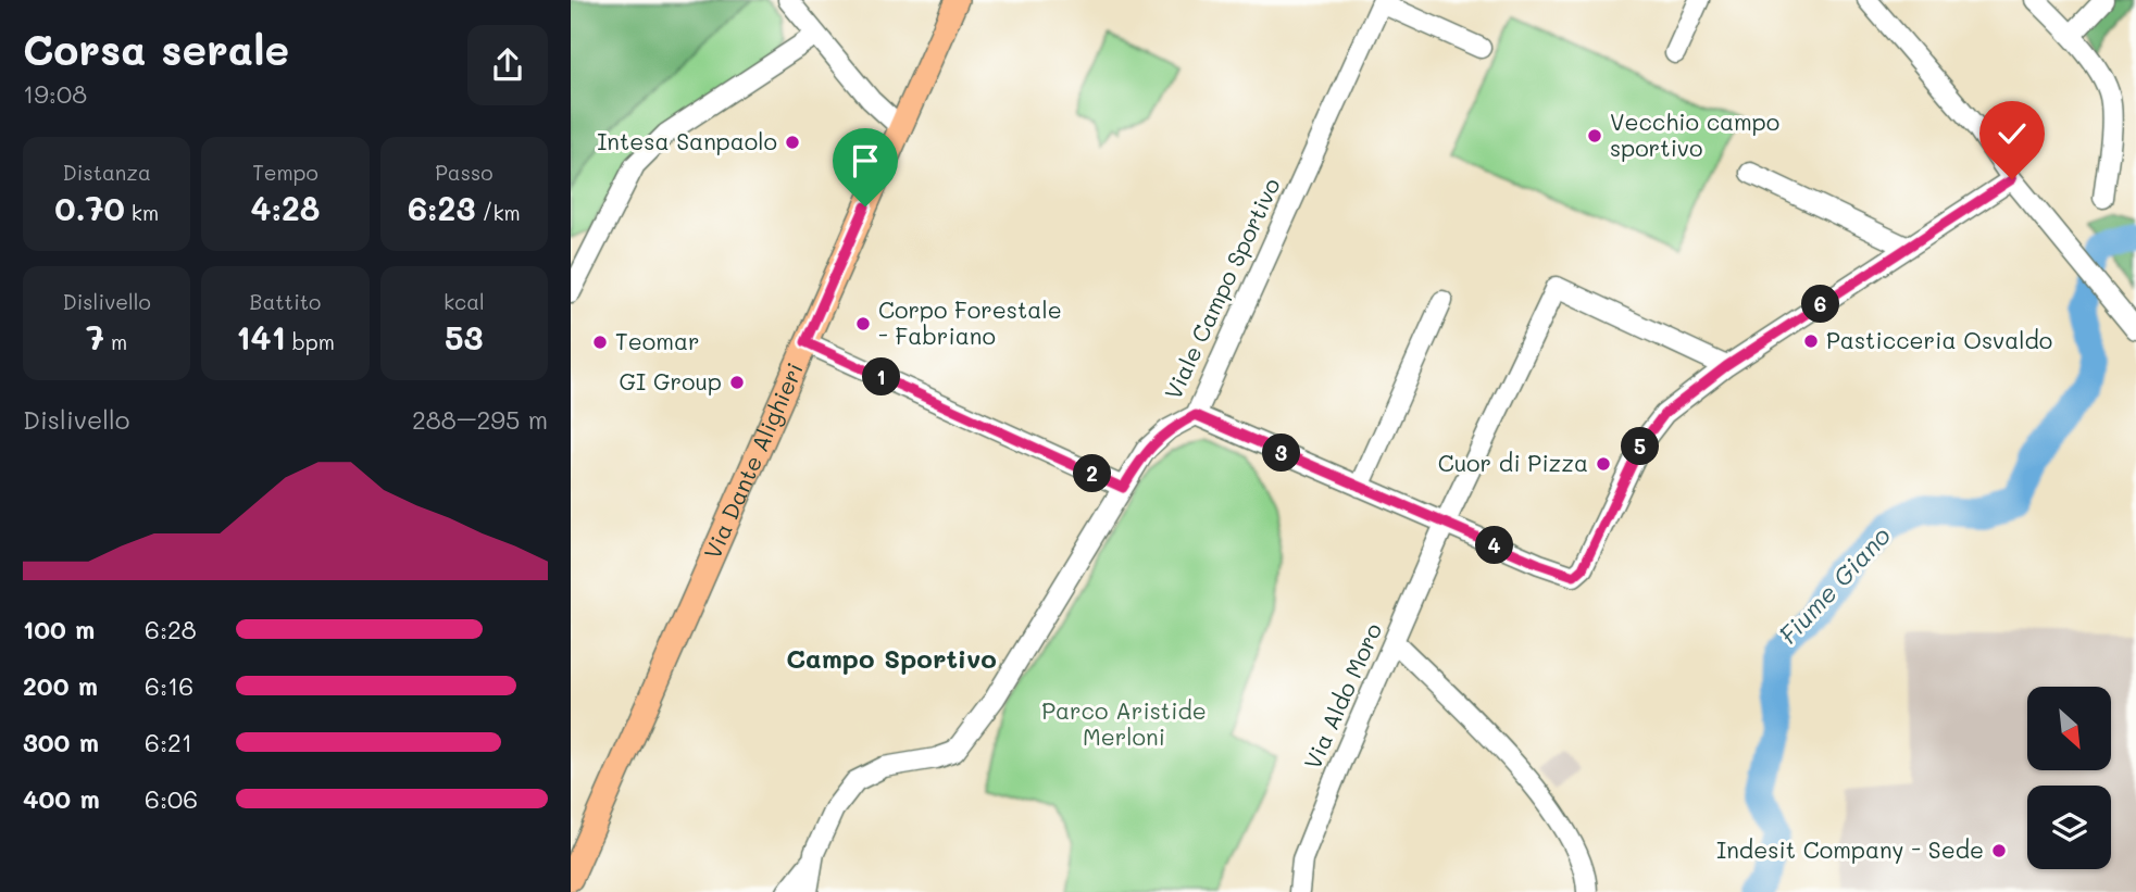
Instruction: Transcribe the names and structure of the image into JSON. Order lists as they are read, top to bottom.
{
  "streets": {
    "main road": ["Via Dante Alighieri"],
    "street": ["Viale Campo Sportivo", "Via Aldo Moro"]
  },
  "districts": ["Campo Sportivo"],
  "water": ["Fiume Giano"],
  "parks": ["Parco Aristide Merloni"],
  "places": [
    "Vecchio campo sportivo",
    "Intesa Sanpaolo",
    "Corpo Forestale - Fabriano",
    "Pasticceria Osvaldo",
    "Teomar",
    "GI Group",
    "Cuor di Pizza",
    "Indesit Company - Sede"
  ],
  "north": "bottom right",
  "page": {
    "heading": ["Corsa serale", "19:08"],
    "stats": [
      ["Distanza", "0.70 km"],
      ["Tempo", "4:28"],
      ["Passo", "6:23 /km"],
      ["Dislivello", "7 m"],
      ["Battito", "141 bpm"],
      ["kcal", "53"]
    ],
    "pins": [
      "6",
      "1",
      "5",
      "3",
      "2",
      "4"
    ],
    "chart": ["Dislivello", "288–295 m"],
    "list": [
      {
        "name": "100 m",
        "note": "6:28"
      },
      {
        "name": "200 m",
        "note": "6:16"
      },
      {
        "name": "300 m",
        "note": "6:21"
      },
      {
        "name": "400 m",
        "note": "6:06"
      }
    ]
  }
}
